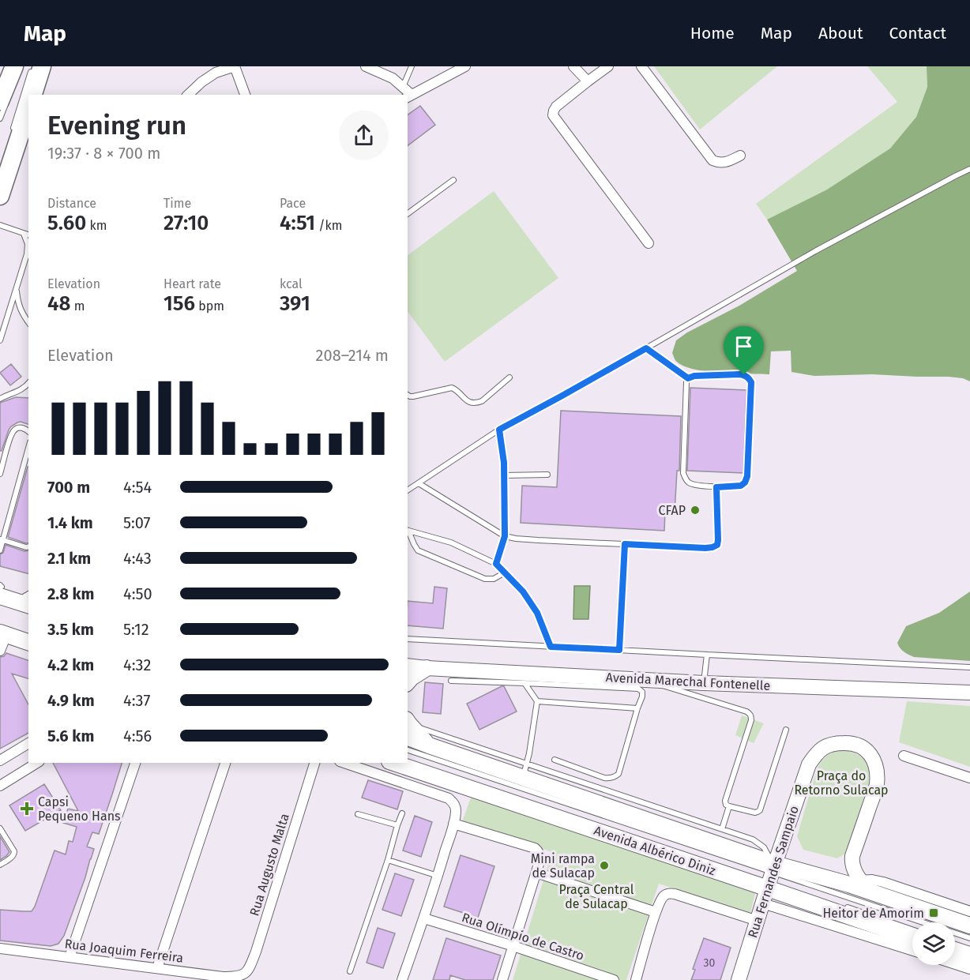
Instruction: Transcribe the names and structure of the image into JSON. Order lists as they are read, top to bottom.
{
  "streets": {
    "main road": ["Avenida Marechal Fontenelle", "Avenida Albérico Diniz", "Rua Fernandes Sampaio"],
    "street": ["Rua Augusto Malta", "Rua Olímpio de Castro", "Rua Joaquim Ferreira"]
  },
  "crossings": [
    ["Avenida Albérico Diniz", "Rua Fernandes Sampaio"],
    ["Rua Augusto Malta", "Rua Joaquim Ferreira"]
  ],
  "parks": ["Praça do Retorno Sulacap", "Praça Central de Sulacap"],
  "places": {
    "other": ["CFAP", "Mini rampa de Sulacap"],
    "health": ["Capsi Pequeno Hans"],
    "transit": ["Heitor de Amorim"]
  },
  "house_numbers": ["30"],
  "page": {
    "header": "Map",
    "nav": [
      "Home",
      "Map",
      "About",
      "Contact"
    ],
    "heading": ["Evening run", "19:37 · 8 × 700 m"],
    "stats": [
      ["Distance", "5.60 km"],
      ["Time", "27:10"],
      ["Pace", "4:51 /km"],
      ["Elevation", "48 m"],
      ["Heart rate", "156 bpm"],
      ["kcal", "391"]
    ],
    "chart": ["Elevation", "208–214 m"],
    "list": [
      {
        "name": "700 m",
        "note": "4:54"
      },
      {
        "name": "1.4 km",
        "note": "5:07"
      },
      {
        "name": "2.1 km",
        "note": "4:43"
      },
      {
        "name": "2.8 km",
        "note": "4:50"
      },
      {
        "name": "3.5 km",
        "note": "5:12"
      },
      {
        "name": "4.2 km",
        "note": "4:32"
      },
      {
        "name": "4.9 km",
        "note": "4:37"
      },
      {
        "name": "5.6 km",
        "note": "4:56"
      }
    ]
  }
}
